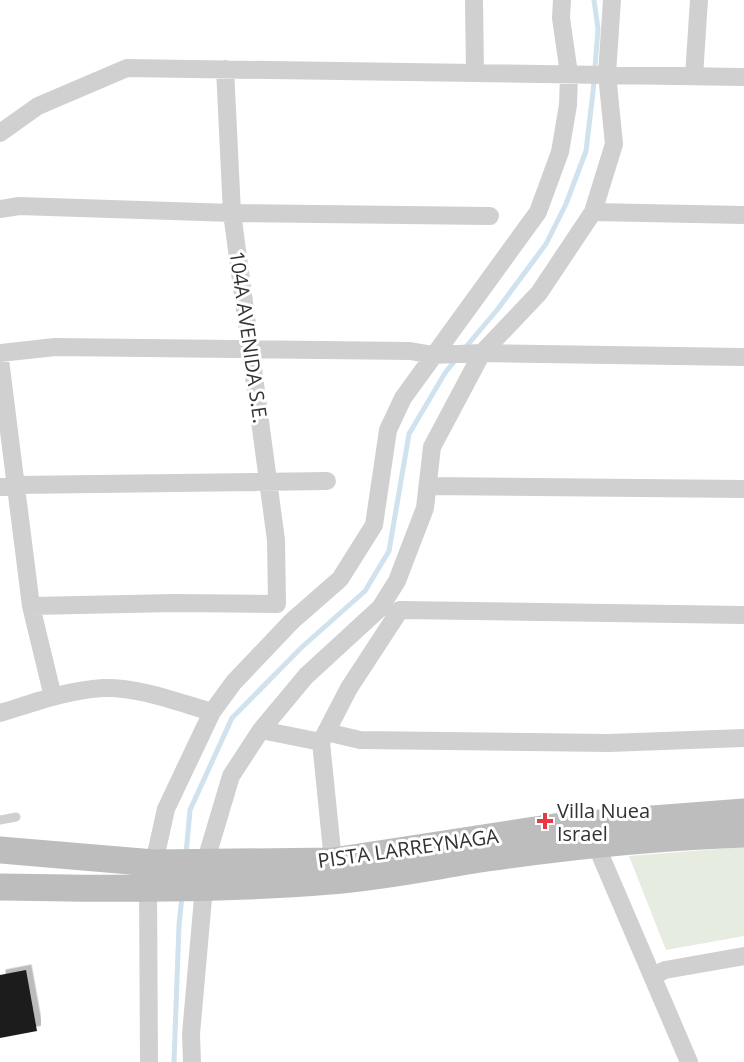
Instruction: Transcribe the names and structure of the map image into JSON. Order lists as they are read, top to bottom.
{
  "streets": {
    "main road": ["PISTA LARREYNAGA"],
    "street": ["104A AVENIDA S.E."]
  },
  "places": {
    "health": ["Villa Nuea Israel"]
  }
}
